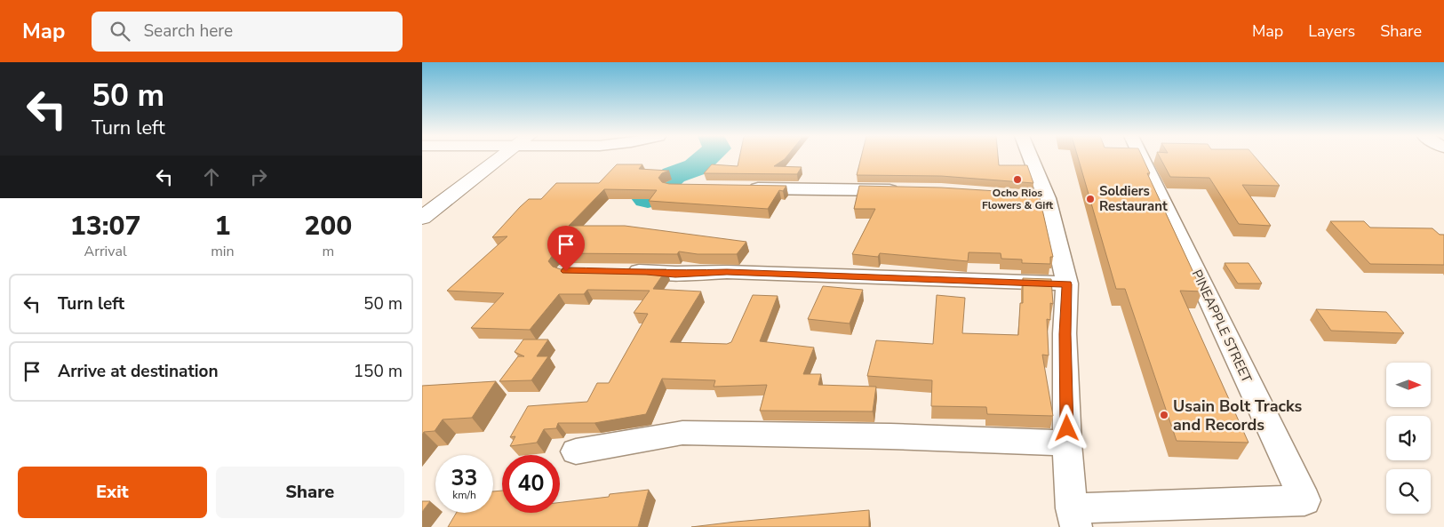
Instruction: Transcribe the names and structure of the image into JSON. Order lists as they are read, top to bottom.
{
  "streets": {
    "street": ["PINEAPPLE STREET"]
  },
  "places": ["Ocho Rios Flowers & Gift", "Soldiers Restaurant", "Usain Bolt Tracks and Records"],
  "north": "right",
  "page": {
    "header": "Map",
    "search": "Search here",
    "nav": ["Map", "Layers", "Share"],
    "turn": ["50 m", "Turn left"],
    "eta": [
      "13:07",
      "Arrival",
      "1",
      "min",
      "200",
      "m"
    ],
    "list": [
      {
        "name": "Turn left",
        "value": "50 m"
      },
      {
        "name": "Arrive at destination",
        "value": "150 m"
      }
    ],
    "speed": "33 km/h",
    "limit": "40",
    "buttons": ["Exit", "Share"]
  }
}
